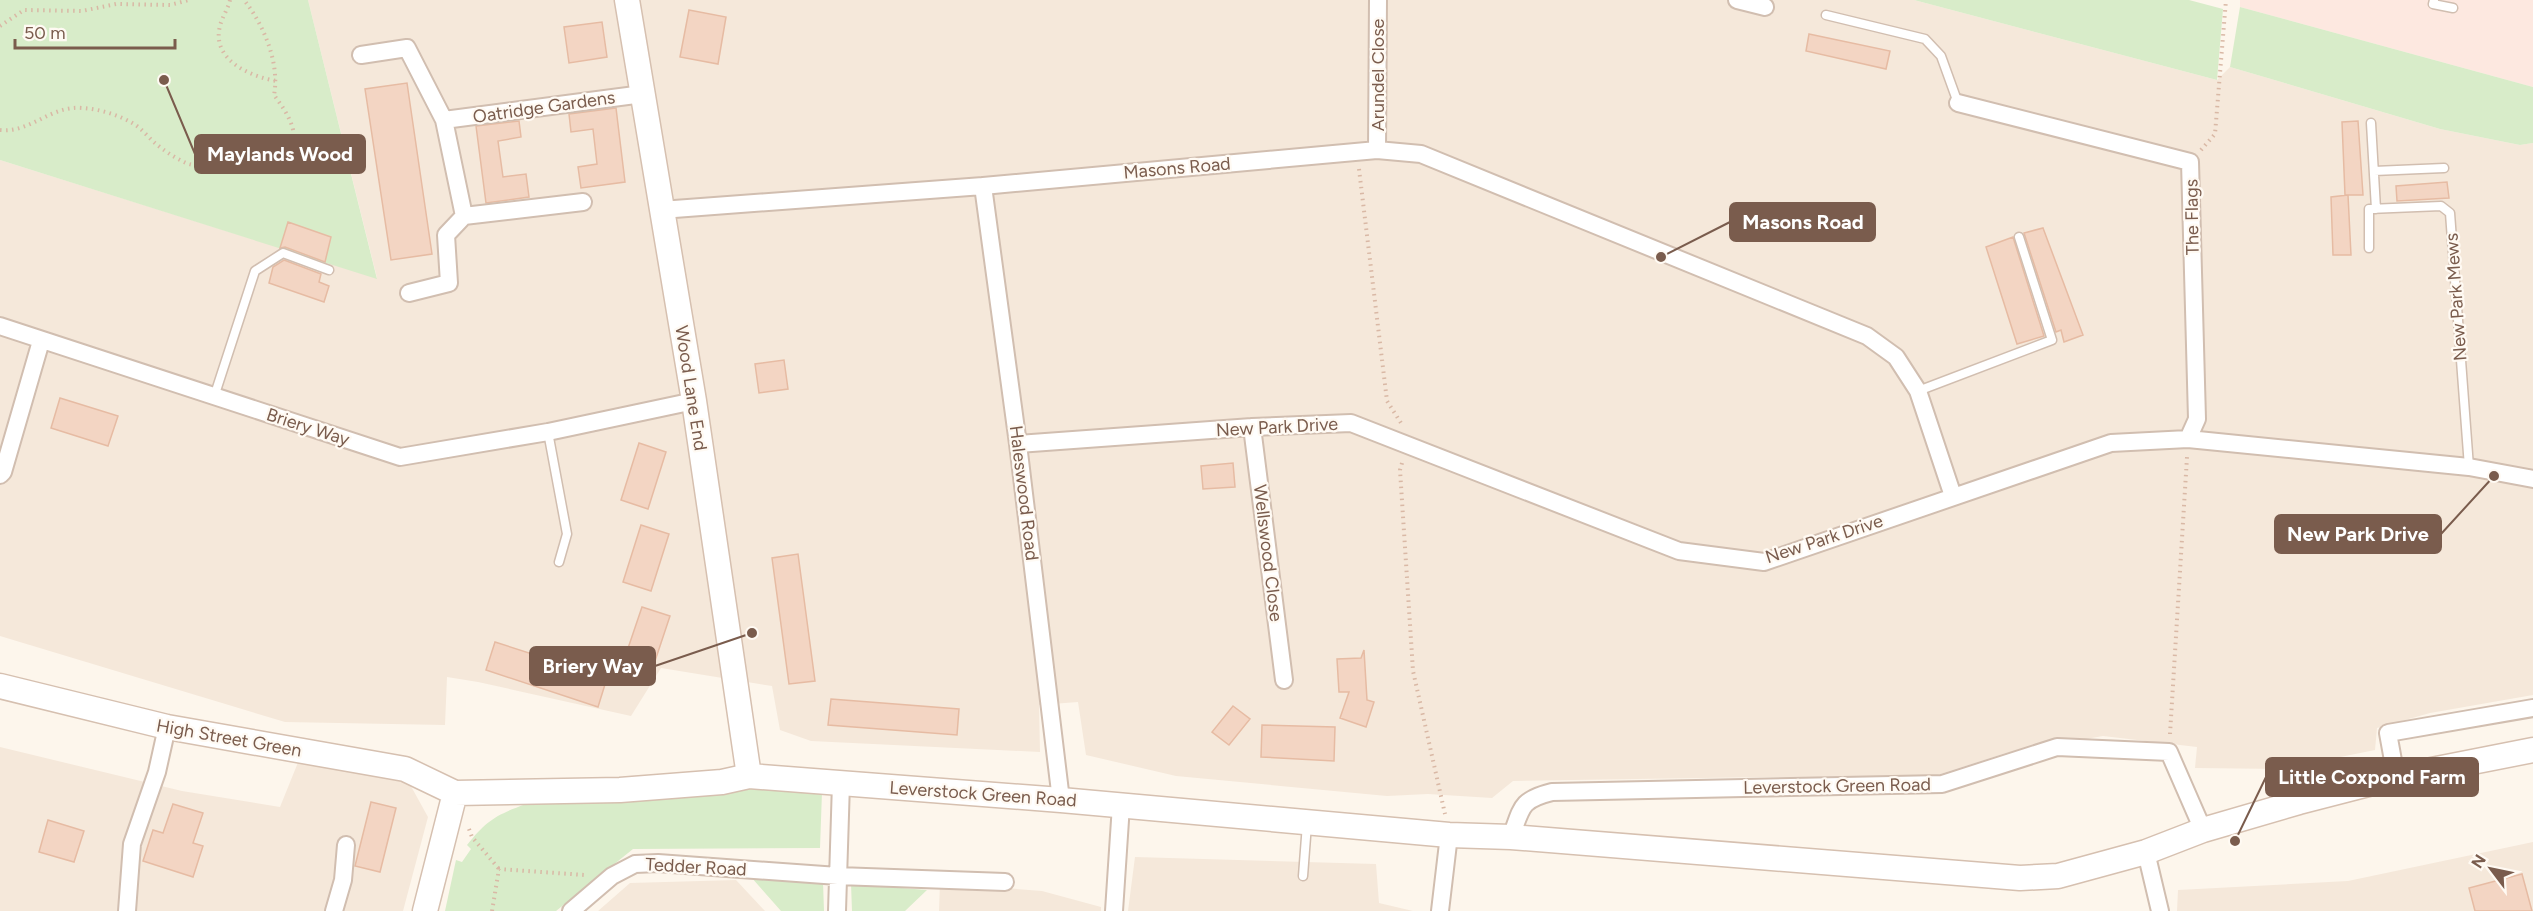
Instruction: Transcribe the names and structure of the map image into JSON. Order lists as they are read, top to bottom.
{
  "streets": {
    "street": [
      "Arundel Close",
      "Oatridge Gardens",
      "Masons Road",
      "The Flags",
      "Wood Lane End",
      "Briery Way",
      "New Park Drive",
      "Haleswood Road",
      "Wellswood Close",
      "High Street Green",
      "Leverstock Green Road",
      "Tedder Road"
    ],
    "lane": ["New Park Mews"]
  },
  "crossings": [
    ["Arundel Close", "Masons Road"],
    ["Oatridge Gardens", "Wood Lane End"],
    ["Masons Road", "Wood Lane End"],
    ["Masons Road", "New Park Drive"],
    ["Masons Road", "Haleswood Road"],
    ["The Flags", "New Park Drive"],
    ["New Park Mews", "New Park Drive"],
    ["Wood Lane End", "Briery Way"],
    ["Wood Lane End", "Leverstock Green Road"],
    ["New Park Drive", "Haleswood Road"],
    ["New Park Drive", "Wellswood Close"],
    ["Haleswood Road", "Leverstock Green Road"],
    ["High Street Green", "Leverstock Green Road"]
  ],
  "places": [
    "Maylands Wood",
    "Masons Road",
    "New Park Drive",
    "Briery Way",
    "Little Coxpond Farm"
  ],
  "scale_bar": "50 m",
  "north": "top left"
}
